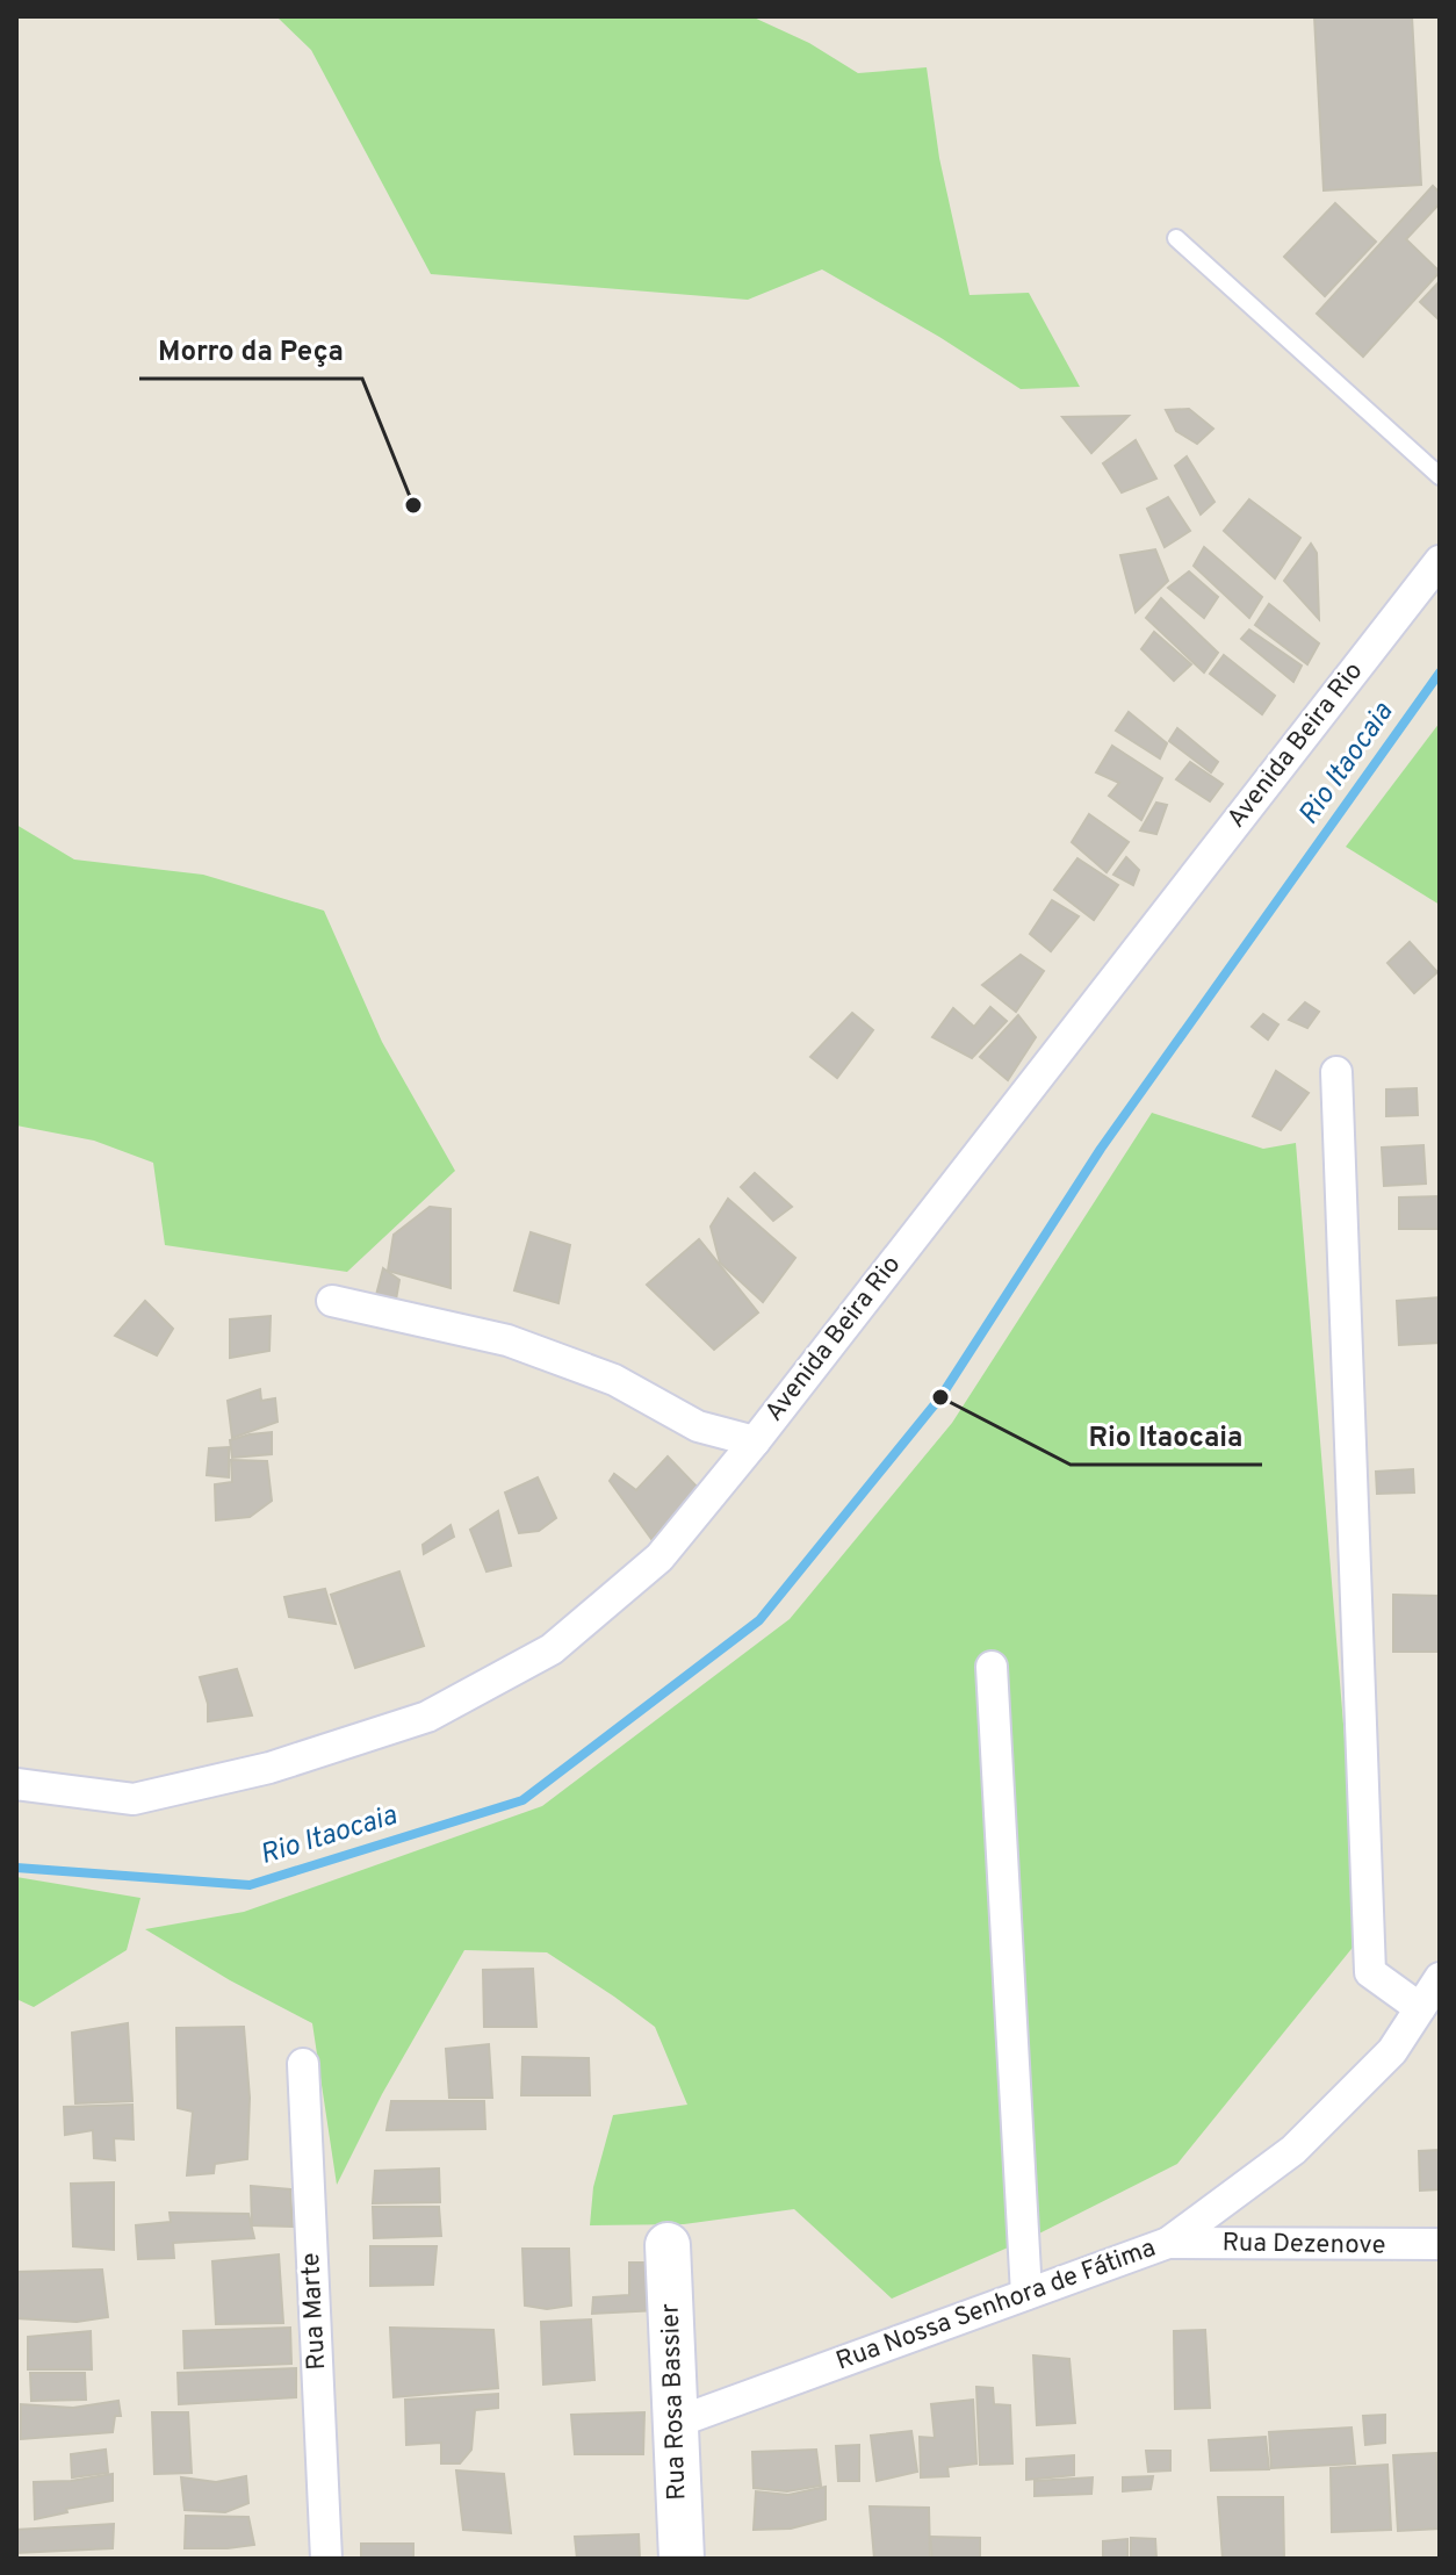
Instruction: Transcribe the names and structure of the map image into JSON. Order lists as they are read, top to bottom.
{
  "streets": {
    "street": [
      "Avenida Beira Rio",
      "Rua Dezenove",
      "Rua Nossa Senhora de Fátima",
      "Rua Marte",
      "Rua Rosa Bassier"
    ]
  },
  "crossings": [
    ["Rua Dezenove", "Rua Nossa Senhora de Fátima"],
    ["Rua Nossa Senhora de Fátima", "Rua Rosa Bassier"]
  ],
  "water": ["Rio Itaocaia"],
  "places": ["Morro da Peça", "Rio Itaocaia"]
}
